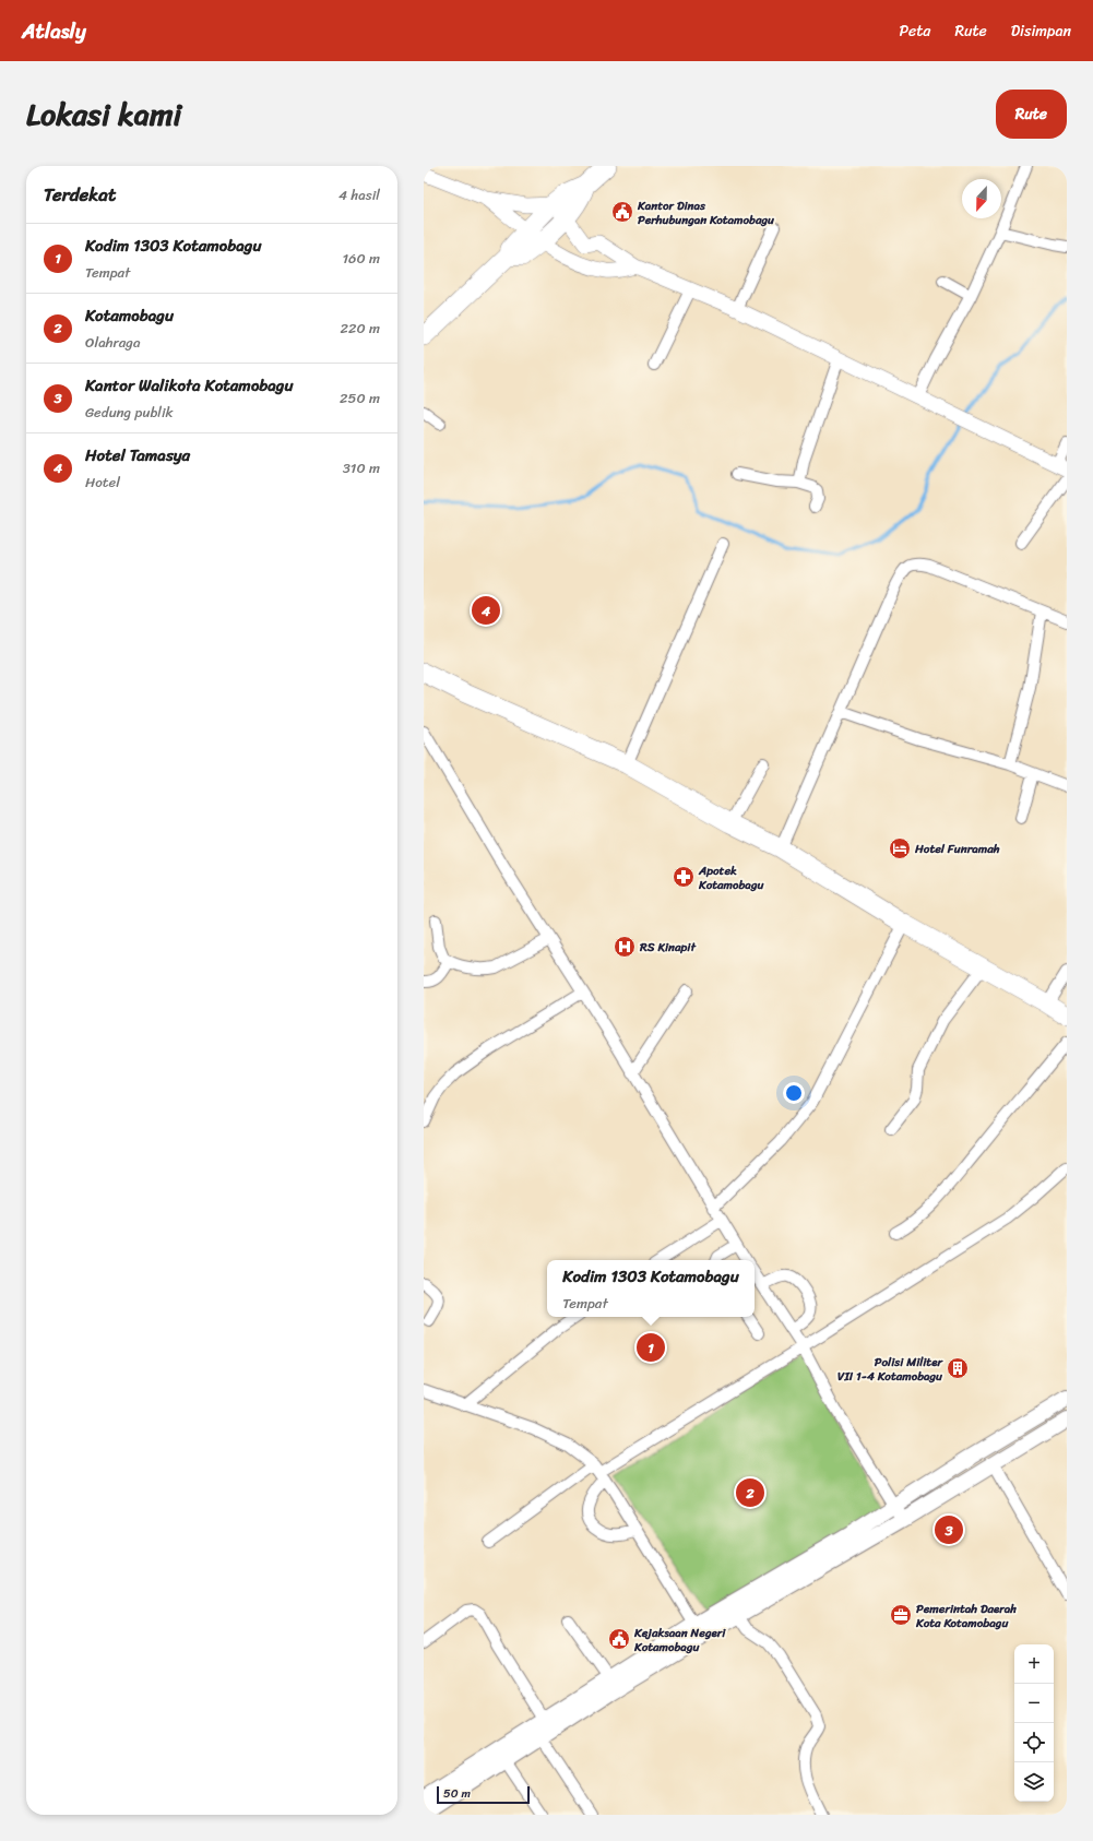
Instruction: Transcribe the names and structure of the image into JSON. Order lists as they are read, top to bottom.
{
  "places": {
    "public building": ["Kantor Dinas Perhubungan Kotamobagu", "Kejaksaan Negeri Kotamobagu"],
    "hotel": ["Hotel Funramah"],
    "pharmacy": ["Apotek Kotamobagu"],
    "hospital": ["RS Kinapit"],
    "building": ["Polisi Militer VII 1-4 Kotamobagu"],
    "office": ["Pemerintah Daerah Kota Kotamobagu"]
  },
  "scale_bar": "50 m",
  "north": "bottom",
  "page": {
    "header": "Atlasly",
    "nav": ["Peta", "Rute", "Disimpan"],
    "title": "Lokasi kami",
    "buttons": "Rute",
    "heading": ["Terdekat", "4 hasil"],
    "list": [
      {
        "mark": "1",
        "name": "Kodim 1303 Kotamobagu",
        "note": "Tempat",
        "value": "160 m"
      },
      {
        "mark": "2",
        "name": "Kotamobagu",
        "note": "Olahraga",
        "value": "220 m"
      },
      {
        "mark": "3",
        "name": "Kantor Walikota Kotamobagu",
        "note": "Gedung publik",
        "value": "250 m"
      },
      {
        "mark": "4",
        "name": "Hotel Tamasya",
        "note": "Hotel",
        "value": "310 m"
      }
    ],
    "pins": [
      "4",
      "1",
      "2",
      "3"
    ],
    "popup": ["Kodim 1303 Kotamobagu", "Tempat"],
    "map_buttons": ["+", "−"],
    "scale": "50 m"
  }
}
